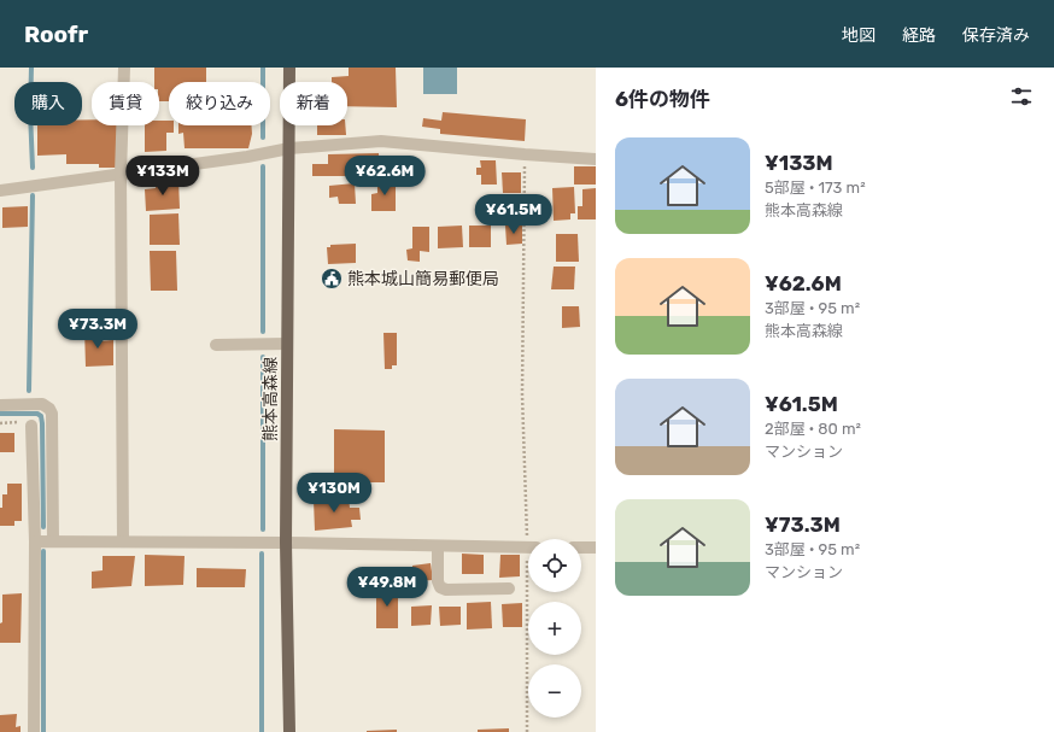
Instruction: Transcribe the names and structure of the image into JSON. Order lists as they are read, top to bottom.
{
  "streets": {
    "main road": ["熊本高森線"]
  },
  "places": {
    "public building": ["熊本城山簡易郵便局"]
  },
  "page": {
    "header": "Roofr",
    "nav": ["地図", "経路", "保存済み"],
    "heading": "6件の物件",
    "chip": [
      "購入",
      "賃貸",
      "絞り込み",
      "新着"
    ],
    "list": [
      {
        "name": "¥133M",
        "note": "5部屋 · 173 m² · 熊本高森線"
      },
      {
        "name": "¥62.6M",
        "note": "3部屋 · 95 m² · 熊本高森線"
      },
      {
        "name": "¥61.5M",
        "note": "2部屋 · 80 m² · マンション"
      },
      {
        "name": "¥73.3M",
        "note": "3部屋 · 95 m² · マンション"
      }
    ],
    "price": [
      "¥133M",
      "¥62.6M",
      "¥61.5M",
      "¥73.3M",
      "¥130M",
      "¥49.8M"
    ],
    "map_buttons": ["+", "−"]
  }
}
